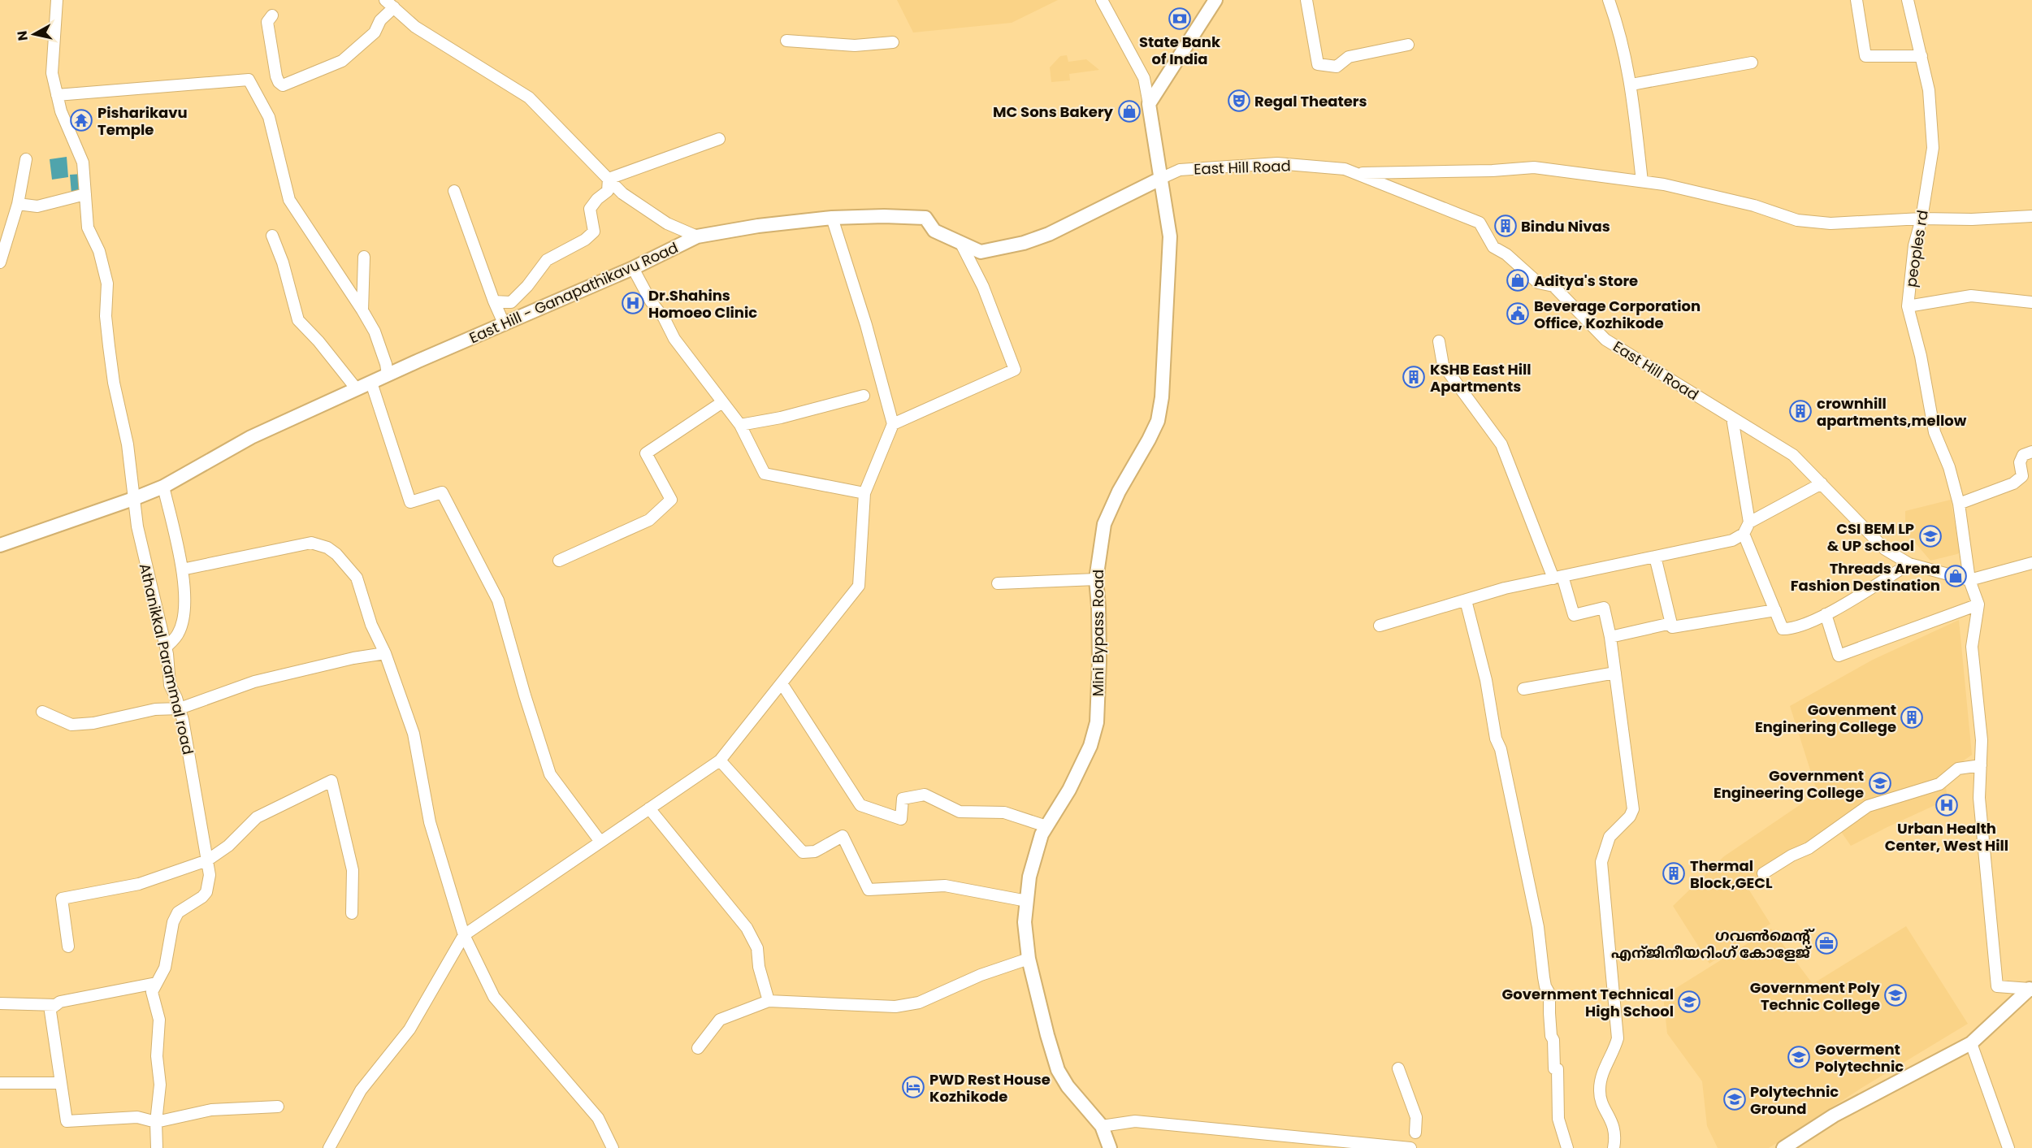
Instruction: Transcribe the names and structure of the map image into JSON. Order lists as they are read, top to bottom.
{
  "streets": {
    "main road": ["East Hill - Ganapathikavu Road", "Mini Bypass Road"],
    "street": ["East Hill Road", "peoples rd", "Athanikkal Parammal road"]
  },
  "crossings": [
    ["East Hill Road", "peoples rd"],
    ["East Hill Road", "East Hill - Ganapathikavu Road"],
    ["East Hill Road", "Mini Bypass Road"],
    ["East Hill - Ganapathikavu Road", "Mini Bypass Road"],
    ["East Hill - Ganapathikavu Road", "Athanikkal Parammal road"]
  ],
  "places": {
    "bank": ["State Bank of India"],
    "theatre": ["Regal Theaters"],
    "shop": ["MC Sons Bakery", "Aditya's Store", "Threads Arena Fashion Destination"],
    "temple": ["Pisharikavu Temple"],
    "building": [
      "Bindu Nivas",
      "KSHB East Hill Apartments",
      "crownhill apartments,mellow",
      "Govenment Enginering College",
      "Thermal Block,GECL"
    ],
    "hospital": ["Dr.Shahins Homoeo Clinic", "Urban Health Center, West Hill"],
    "public building": ["Beverage Corporation Office, Kozhikode"],
    "school or university": [
      "CSI BEM LP & UP school",
      "Government Engineering College",
      "Government Poly Technic College",
      "Government Technical High School",
      "Goverment Polytechnic",
      "Polytechnic Ground"
    ],
    "office": ["ഗവൺമെന്റ് എന്ജിനീയറിംഗ് കോളേജ്"],
    "hotel": ["PWD Rest House Kozhikode"]
  },
  "north": "left"
}
